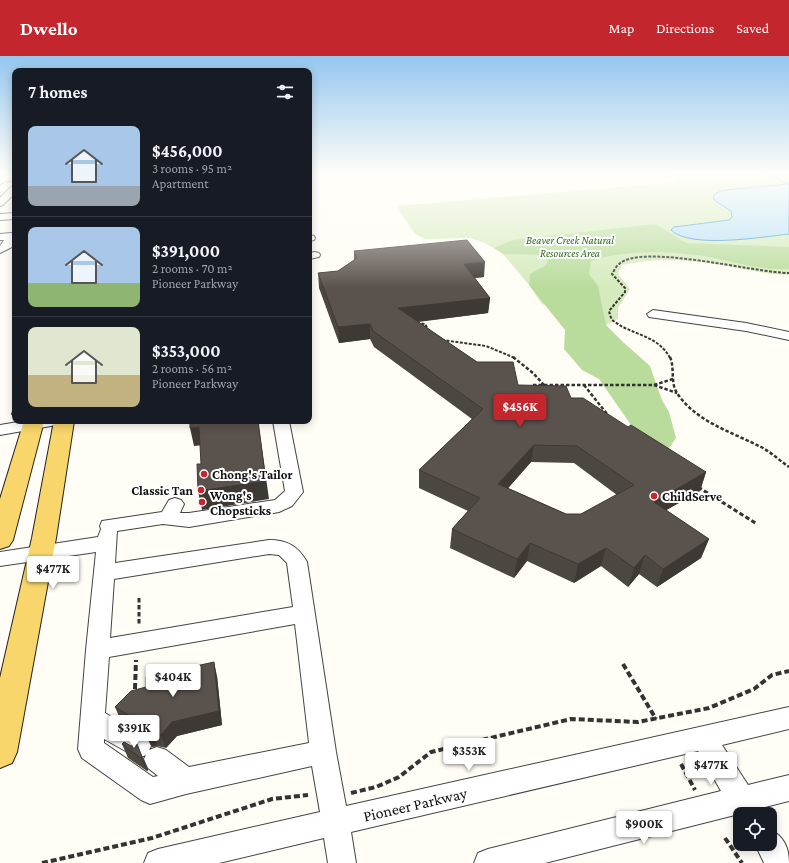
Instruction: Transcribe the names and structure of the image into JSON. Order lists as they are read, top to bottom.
{
  "streets": {
    "street": ["Pioneer Parkway"]
  },
  "parks": ["Beaver Creek Natural Resources Area"],
  "places": [
    "Chong's Tailor",
    "Classic Tan",
    "ChildServe",
    "Wong's Chopsticks"
  ],
  "page": {
    "header": "Dwello",
    "nav": ["Map", "Directions", "Saved"],
    "heading": "7 homes",
    "list": [
      {
        "name": "$456,000",
        "note": "3 rooms · 95 m² · Apartment"
      },
      {
        "name": "$391,000",
        "note": "2 rooms · 70 m² · Pioneer Parkway"
      },
      {
        "name": "$353,000",
        "note": "2 rooms · 56 m² · Pioneer Parkway"
      }
    ],
    "price": [
      "$456K",
      "$477K",
      "$404K",
      "$391K",
      "$353K",
      "$477K",
      "$900K"
    ]
  }
}
